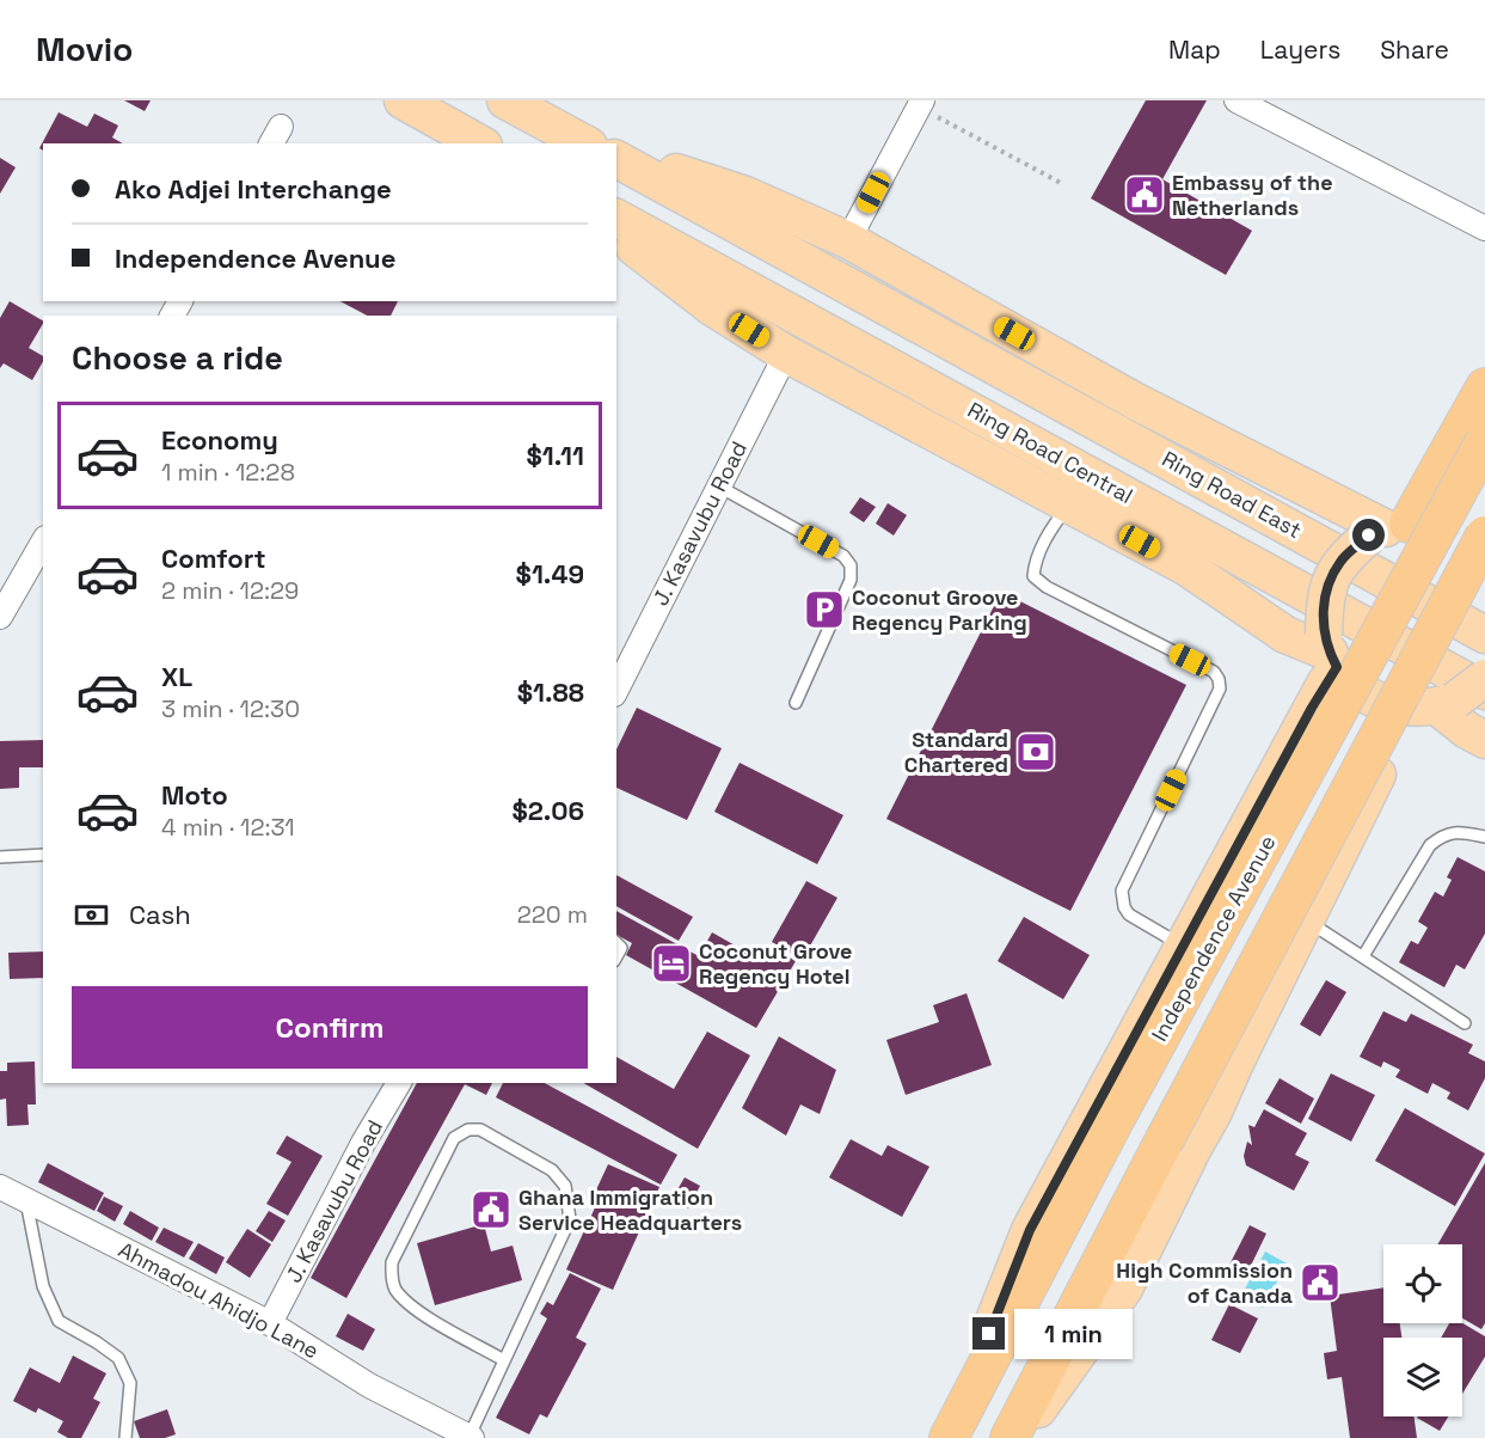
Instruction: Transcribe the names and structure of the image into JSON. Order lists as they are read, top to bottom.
{
  "streets": {
    "highway": ["Independence Avenue"],
    "main road": ["Ring Road Central", "Ring Road East"],
    "street": ["J. Kasavubu Road", "Ahmadou Ahidjo Lane"]
  },
  "crossings": [
    ["Ring Road Central", "J. Kasavubu Road"],
    ["Ring Road Central", "Independence Avenue"],
    ["J. Kasavubu Road", "Ahmadou Ahidjo Lane"]
  ],
  "places": {
    "public building": ["Embassy of the Netherlands", "Ghana Immigration Service Headquarters", "High Commission of Canada"],
    "parking": ["Coconut Groove Regency Parking"],
    "bank": ["Standard Chartered"],
    "hotel": ["Coconut Grove Regency Hotel"]
  },
  "page": {
    "header": "Movio",
    "nav": ["Map", "Layers", "Share"],
    "banner": ["Ako Adjei Interchange", "Independence Avenue"],
    "heading": "Choose a ride",
    "list": [
      {
        "name": "Economy",
        "note": "1 min · 12:28",
        "value": "$1.11"
      },
      {
        "name": "Comfort",
        "note": "2 min · 12:29",
        "value": "$1.49"
      },
      {
        "name": "XL",
        "note": "3 min · 12:30",
        "value": "$1.88"
      },
      {
        "name": "Moto",
        "note": "4 min · 12:31",
        "value": "$2.06"
      }
    ],
    "pay": ["Cash", "220 m"],
    "buttons": "Confirm",
    "bubble": "1 min"
  }
}
